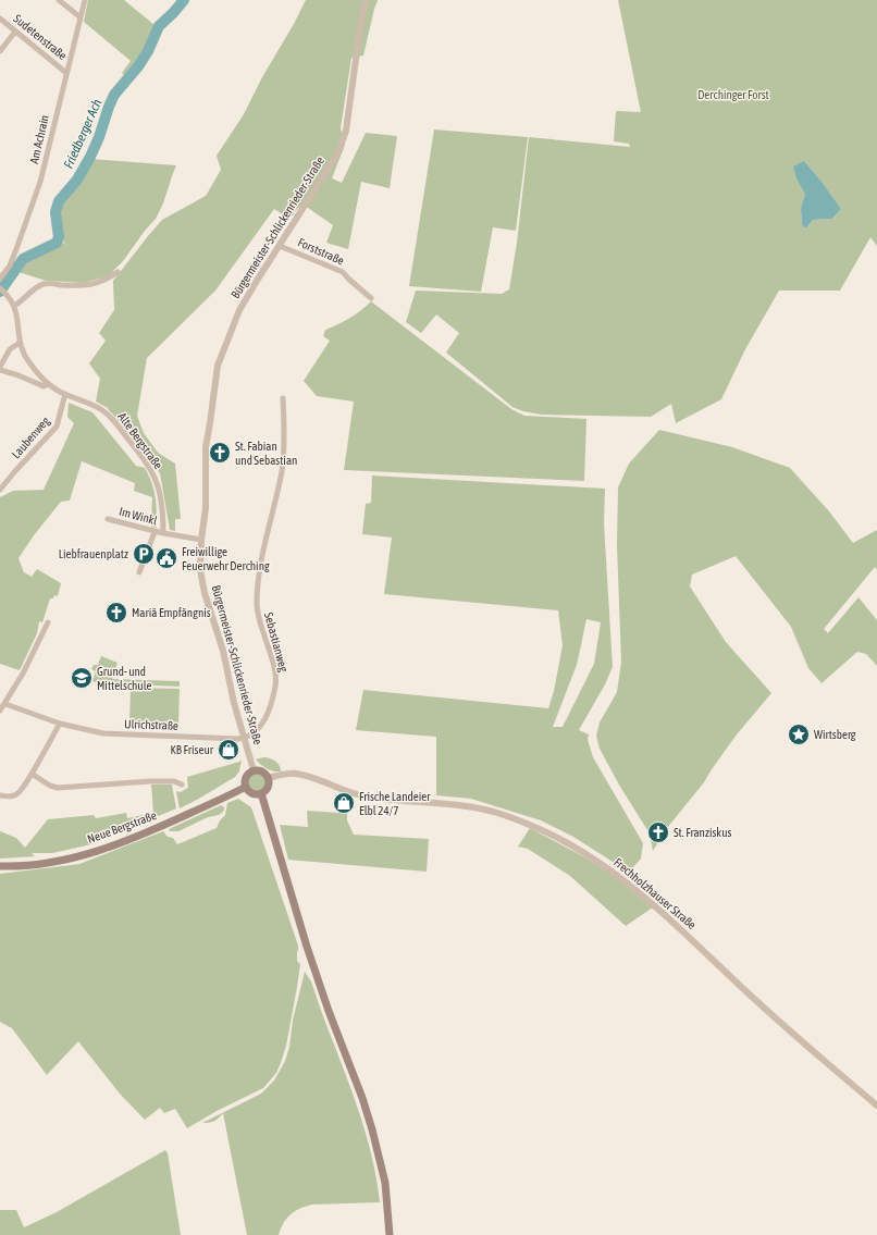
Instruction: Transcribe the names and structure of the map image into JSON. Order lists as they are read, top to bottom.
{
  "streets": {
    "main road": ["Neue Bergstraße"],
    "street": [
      "Sudetenstraße",
      "Am Achrain",
      "Bürgermeister-Schlickenrieder-Straße",
      "Forststraße",
      "Laubenweg",
      "Alte Bergstraße",
      "Im Winkl",
      "Sebastianweg",
      "Ulrichstraße",
      "Frechholzhauser Straße"
    ]
  },
  "crossings": [
    ["Sudetenstraße", "Am Achrain"],
    ["Bürgermeister-Schlickenrieder-Straße", "Forststraße"],
    ["Bürgermeister-Schlickenrieder-Straße", "Sebastianweg"],
    ["Bürgermeister-Schlickenrieder-Straße", "Ulrichstraße"],
    ["Bürgermeister-Schlickenrieder-Straße", "Neue Bergstraße"],
    ["Bürgermeister-Schlickenrieder-Straße", "Frechholzhauser Straße"],
    ["Laubenweg", "Alte Bergstraße"],
    ["Alte Bergstraße", "Im Winkl"],
    ["Sebastianweg", "Ulrichstraße"],
    ["Neue Bergstraße", "Frechholzhauser Straße"]
  ],
  "water": ["Friedberger Ach"],
  "parks": ["Derchinger Forst"],
  "places": {
    "church": ["St. Fabian und Sebastian", "Mariä Empfängnis", "St. Franziskus"],
    "parking": ["Liebfrauenplatz"],
    "public building": ["Freiwillige Feuerwehr Derching"],
    "school or university": ["Grund- und Mittelschule"],
    "place": ["Wirtsberg"],
    "shop": ["KB Friseur", "Frische Landeier Elbl 24/7"]
  }
}
